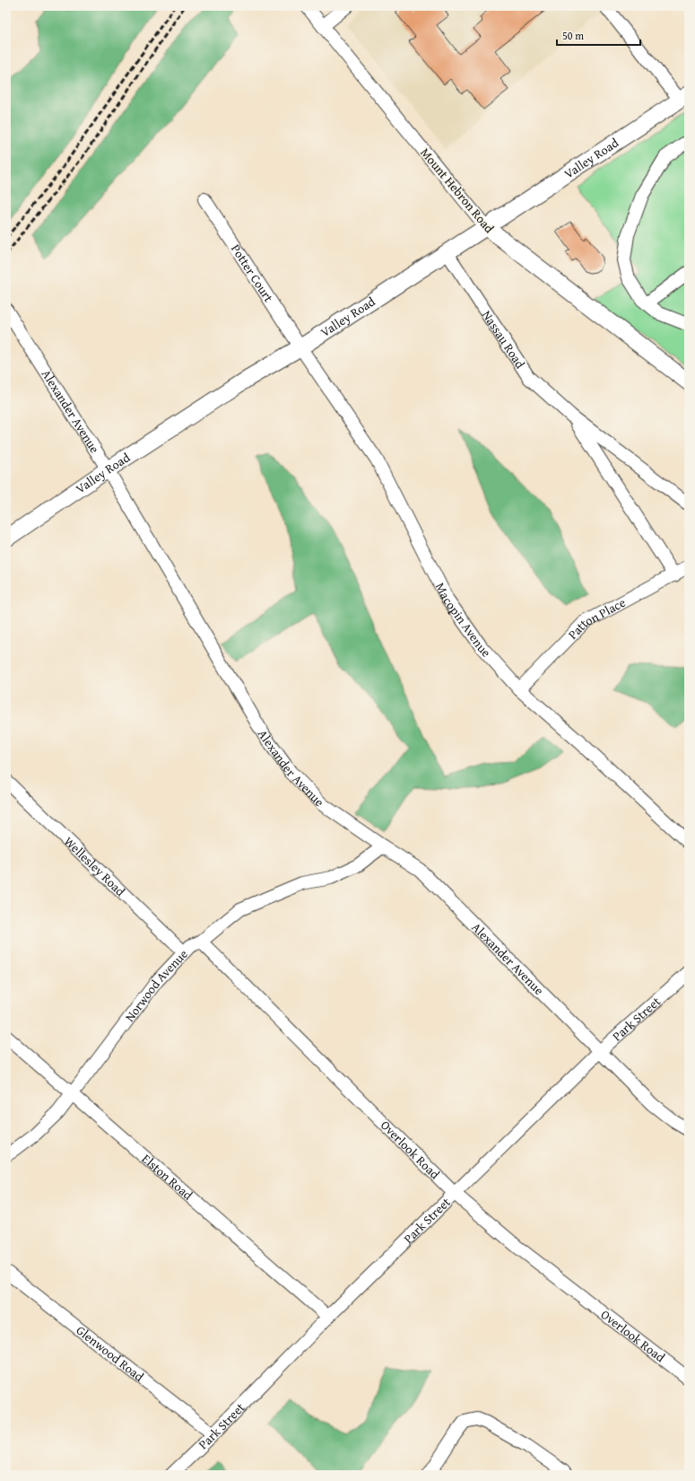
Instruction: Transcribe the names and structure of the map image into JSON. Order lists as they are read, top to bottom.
{
  "streets": {
    "main road": ["Valley Road", "Mount Hebron Road"],
    "street": [
      "Potter Court",
      "Nassau Road",
      "Alexander Avenue",
      "Macopin Avenue",
      "Patton Place",
      "Wellesley Road",
      "Norwood Avenue",
      "Park Street",
      "Overlook Road",
      "Elston Road",
      "Glenwood Road"
    ]
  },
  "crossings": [
    ["Valley Road", "Mount Hebron Road"],
    ["Valley Road", "Potter Court"],
    ["Valley Road", "Nassau Road"],
    ["Valley Road", "Alexander Avenue"],
    ["Valley Road", "Macopin Avenue"],
    ["Potter Court", "Macopin Avenue"],
    ["Nassau Road", "Patton Place"],
    ["Alexander Avenue", "Norwood Avenue"],
    ["Alexander Avenue", "Park Street"],
    ["Macopin Avenue", "Patton Place"],
    ["Wellesley Road", "Norwood Avenue"],
    ["Norwood Avenue", "Overlook Road"],
    ["Norwood Avenue", "Elston Road"],
    ["Park Street", "Overlook Road"],
    ["Park Street", "Elston Road"],
    ["Park Street", "Glenwood Road"]
  ],
  "scale_bar": "50 m"
}
